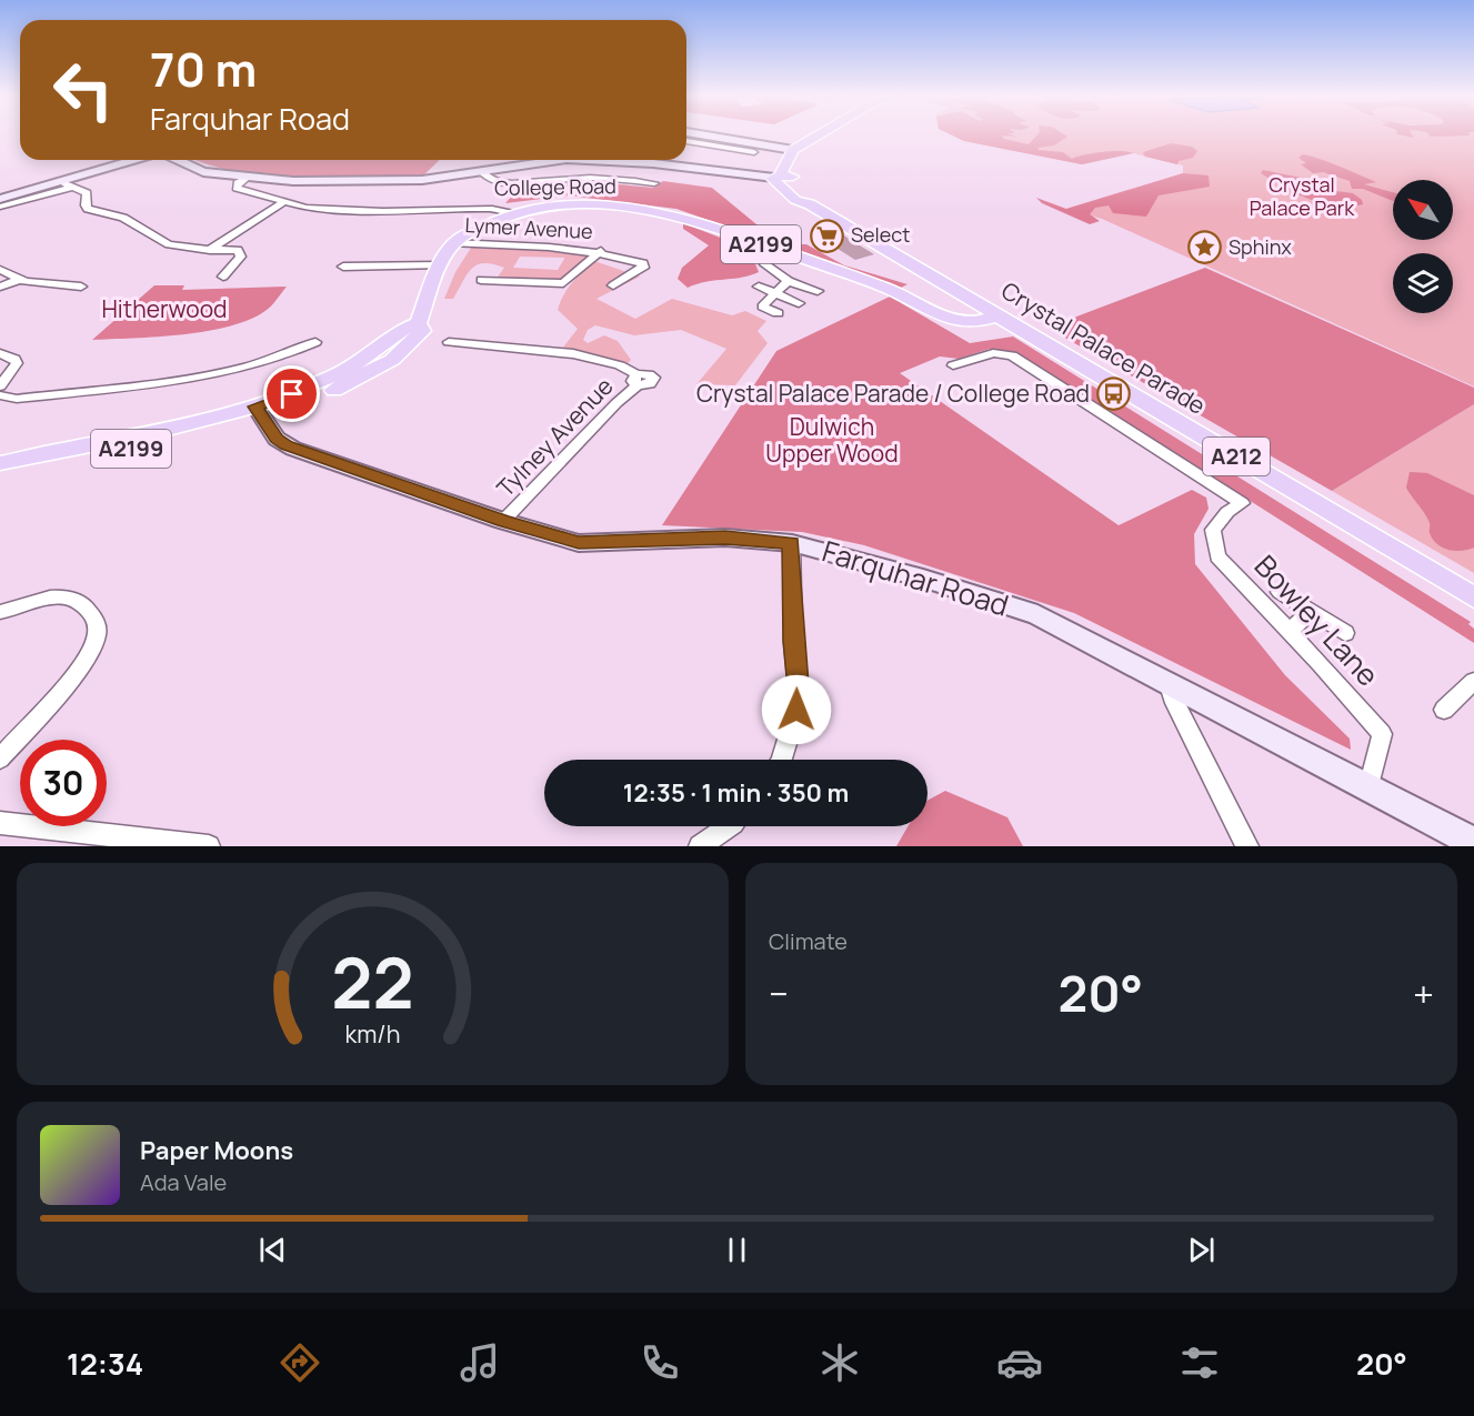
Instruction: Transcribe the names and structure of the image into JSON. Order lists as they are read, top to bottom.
{
  "streets": {
    "main road": [
      "College Road",
      "A2199",
      "Crystal Palace Parade",
      "A212"
    ],
    "street": [
      "Lymer Avenue",
      "Tylney Avenue",
      "Farquhar Road",
      "Bowley Lane"
    ]
  },
  "crossings": [
    ["College Road", "A2199"],
    ["College Road", "Crystal Palace Parade"],
    ["Lymer Avenue", "A2199"],
    ["A2199", "Farquhar Road"],
    ["Crystal Palace Parade", "A212"],
    ["Tylney Avenue", "Farquhar Road"],
    ["Farquhar Road", "Bowley Lane"]
  ],
  "parks": ["Crystal Palace Park", "Hitherwood", "Dulwich Upper Wood"],
  "places": {
    "supermarket": ["Select"],
    "place": ["Sphinx"],
    "bus stop": ["Crystal Palace Parade / College Road"]
  },
  "north": "top left",
  "page": {
    "turn": ["70 m", "Farquhar Road"],
    "limit": "30",
    "trip": "12:35 · 1 min · 350 m",
    "tile": "Climate",
    "heat": ["−", "20°", "+"],
    "song": ["Paper Moons", "Ada Vale"],
    "tabs": ["12:34", "20°"],
    "gauge": ["22", "km/h"]
  }
}
